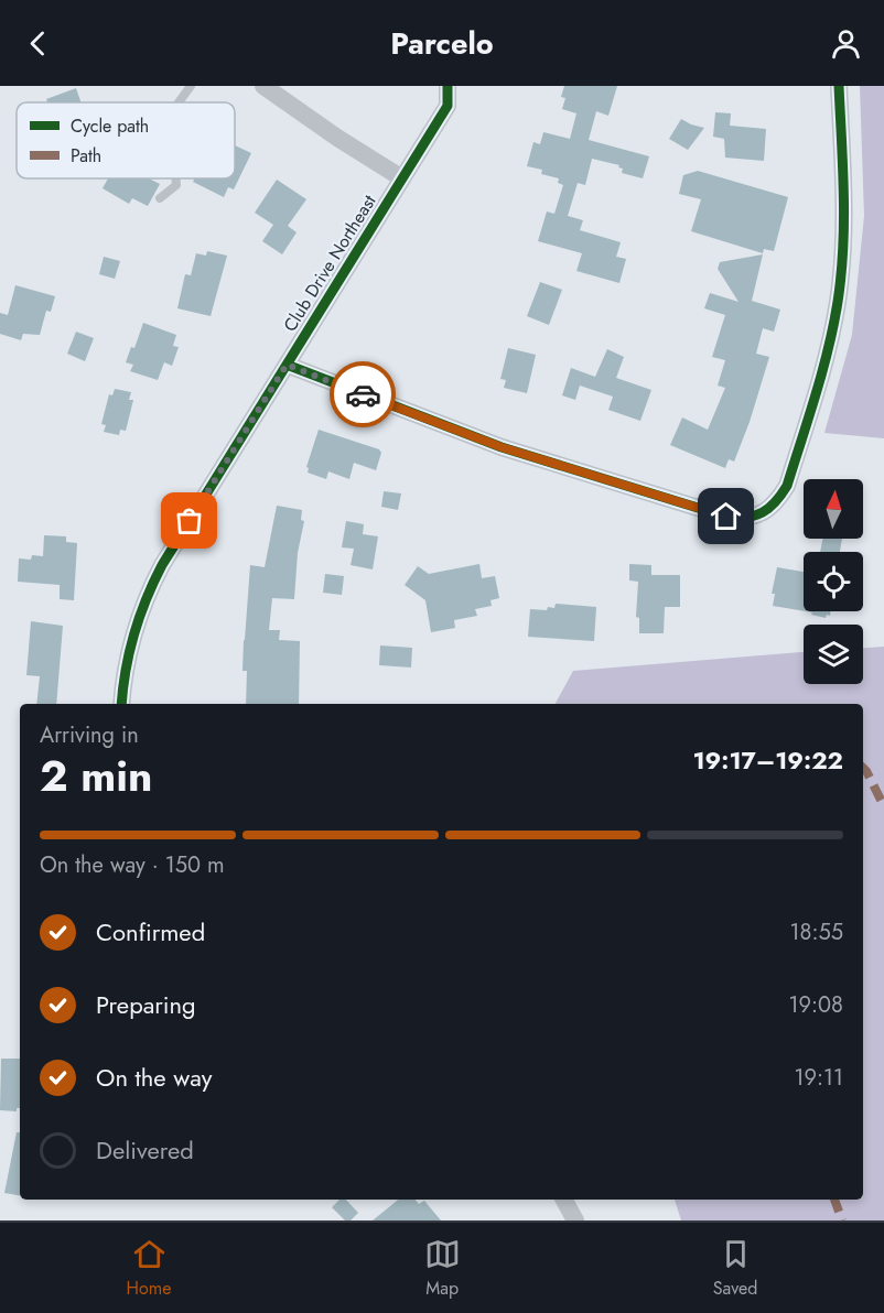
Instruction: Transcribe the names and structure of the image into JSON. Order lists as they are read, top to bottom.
{
  "streets": {
    "street": ["Club Drive Northeast"]
  },
  "legend": ["Cycle path", "Path"],
  "north": "top",
  "page": {
    "header": "Parcelo",
    "heading": ["2 min", "Arriving in", "19:17–19:22"],
    "bar": "On the way · 150 m",
    "list": [
      ["Confirmed", "18:55"],
      ["Preparing", "19:08"],
      ["On the way", "19:11"],
      "Delivered"
    ],
    "tabs": ["Home", "Map", "Saved"]
  }
}
